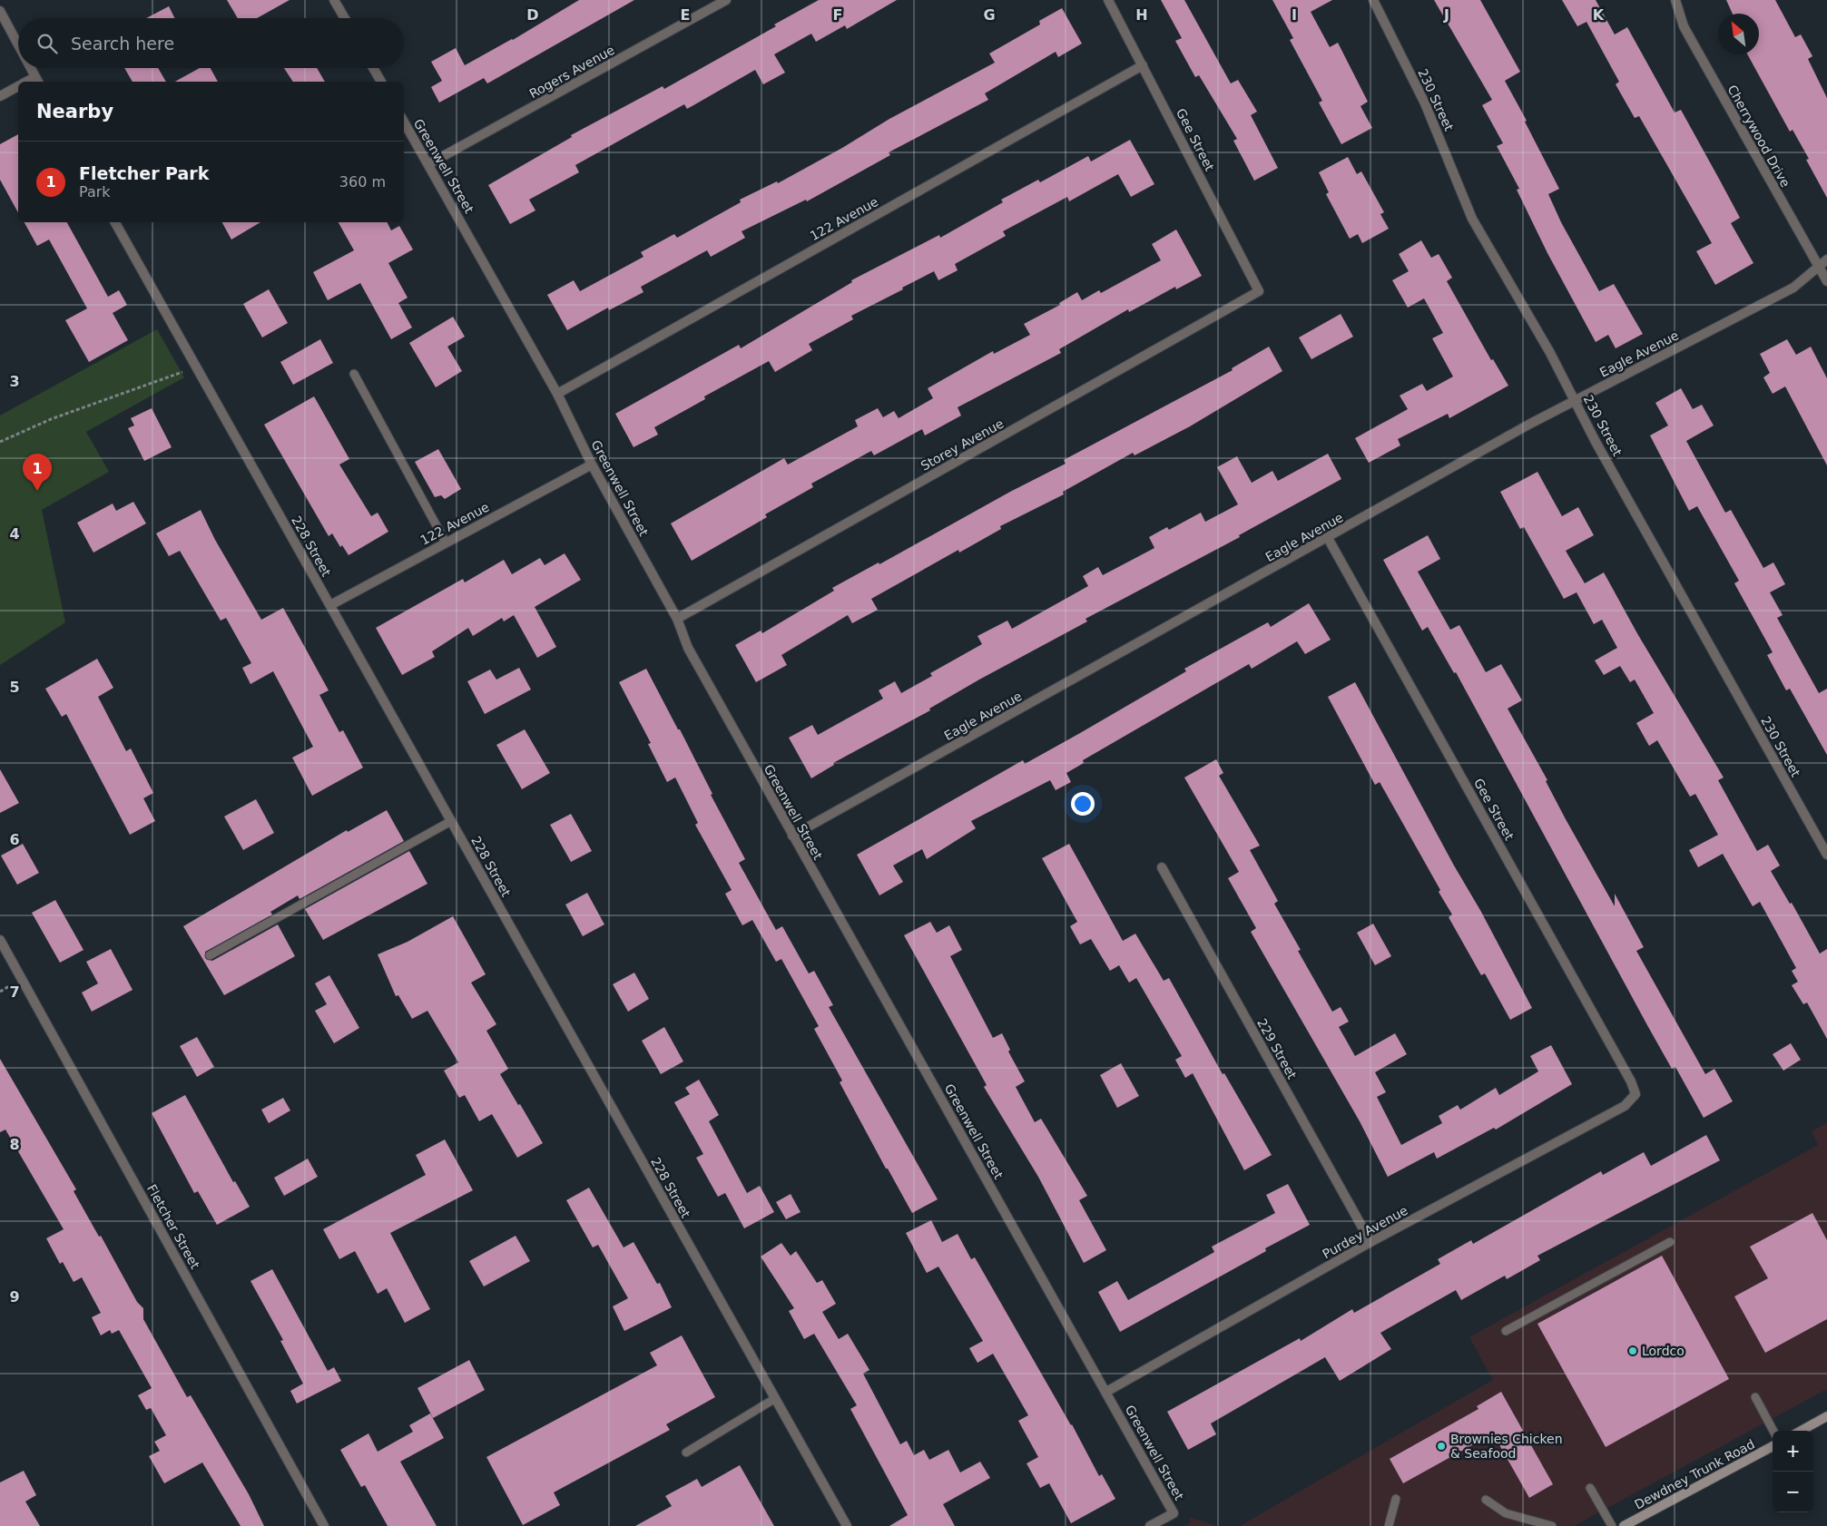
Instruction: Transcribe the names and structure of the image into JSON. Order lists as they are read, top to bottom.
{
  "streets": {
    "main road": ["Dewdney Trunk Road"],
    "street": [
      "Rogers Avenue",
      "230 Street",
      "Cherrywood Drive",
      "Gee Street",
      "Greenwell Street",
      "122 Avenue",
      "Eagle Avenue",
      "Storey Avenue",
      "228 Street",
      "229 Street",
      "Fletcher Street",
      "Purdey Avenue"
    ]
  },
  "crossings": [
    ["Rogers Avenue", "Greenwell Street"],
    ["230 Street", "Eagle Avenue"],
    ["Cherrywood Drive", "Eagle Avenue"],
    ["Gee Street", "122 Avenue"],
    ["Gee Street", "Eagle Avenue"],
    ["Gee Street", "Storey Avenue"],
    ["Gee Street", "Purdey Avenue"],
    ["Greenwell Street", "122 Avenue"],
    ["Greenwell Street", "Eagle Avenue"],
    ["Greenwell Street", "Storey Avenue"],
    ["Greenwell Street", "Purdey Avenue"],
    ["122 Avenue", "228 Street"],
    ["229 Street", "Purdey Avenue"]
  ],
  "places": ["Lordco", "Brownies Chicken & Seafood"],
  "north": "top left",
  "page": {
    "search": "Search here",
    "heading": "Nearby",
    "list": [
      {
        "mark": "1",
        "name": "Fletcher Park",
        "note": "Park",
        "value": "360 m"
      }
    ],
    "pins": "1",
    "map_buttons": ["+", "−"]
  },
  "grid": {
    "columns": [
      "D",
      "E",
      "F",
      "G",
      "H",
      "I",
      "J",
      "K"
    ],
    "rows": [
      "3",
      "4",
      "5",
      "6",
      "7",
      "8",
      "9"
    ]
  }
}
